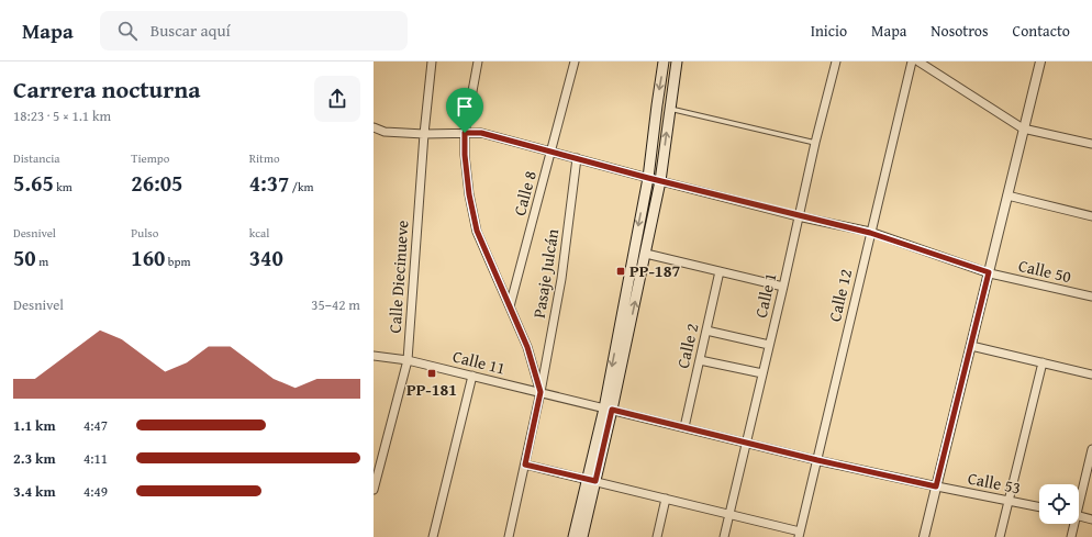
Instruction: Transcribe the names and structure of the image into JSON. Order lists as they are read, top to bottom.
{
  "streets": {
    "street": [
      "Calle 8",
      "Calle 50",
      "Pasaje Julcán",
      "Calle Diecinueve",
      "Calle 1",
      "Calle 12",
      "Calle 2",
      "Calle 11",
      "Calle 53"
    ]
  },
  "crossings": [
    ["Calle 8", "Calle 50"],
    ["Calle 50", "Pasaje Julcán"],
    ["Calle 50", "Calle Diecinueve"],
    ["Calle 50", "Calle 1"],
    ["Calle 50", "Calle 12"],
    ["Pasaje Julcán", "Calle 11"],
    ["Calle Diecinueve", "Calle 11"],
    ["Calle 1", "Calle 11"],
    ["Calle 12", "Calle 11"],
    ["Calle 2", "Calle 11"],
    ["Calle 11", "Calle 53"]
  ],
  "places": {
    "transit": ["PP-187", "PP-181"]
  },
  "page": {
    "header": "Mapa",
    "search": "Buscar aquí",
    "nav": [
      "Inicio",
      "Mapa",
      "Nosotros",
      "Contacto"
    ],
    "heading": ["Carrera nocturna", "18:23 · 5 × 1.1 km"],
    "stats": [
      ["Distancia", "5.65 km"],
      ["Tiempo", "26:05"],
      ["Ritmo", "4:37 /km"],
      ["Desnivel", "50 m"],
      ["Pulso", "160 bpm"],
      ["kcal", "340"]
    ],
    "chart": ["Desnivel", "35–42 m"],
    "list": [
      {
        "name": "1.1 km",
        "note": "4:47"
      },
      {
        "name": "2.3 km",
        "note": "4:11"
      },
      {
        "name": "3.4 km",
        "note": "4:49"
      }
    ]
  }
}
